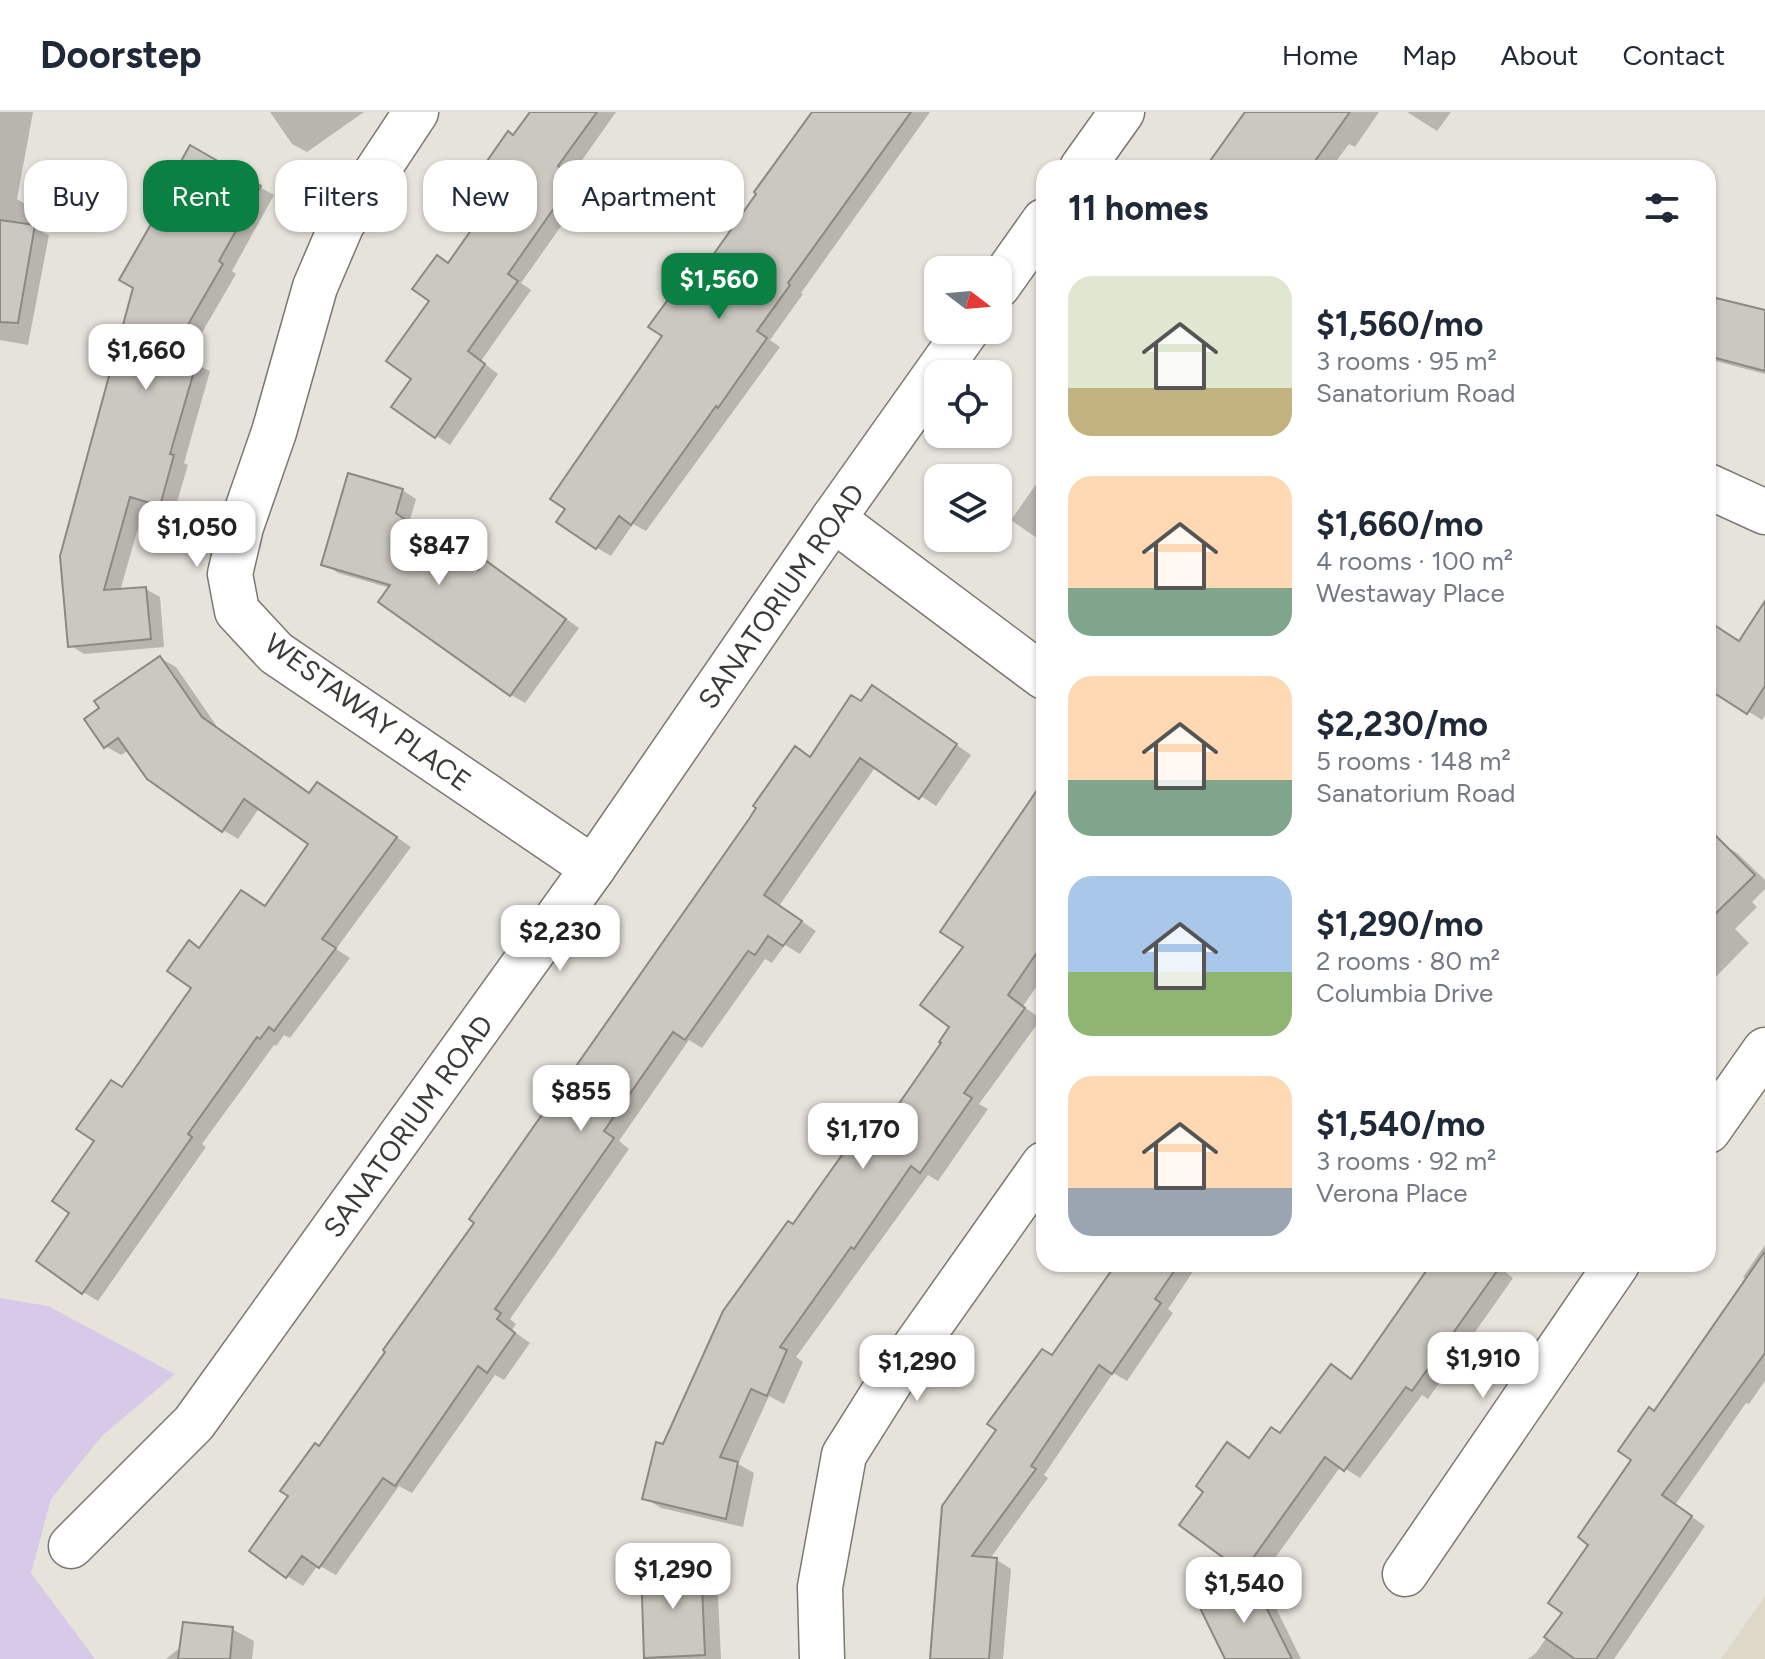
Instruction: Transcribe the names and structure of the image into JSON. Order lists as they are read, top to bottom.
{
  "streets": {
    "street": ["SANATORIUM ROAD", "WESTAWAY PLACE"]
  },
  "crossings": [
    ["SANATORIUM ROAD", "WESTAWAY PLACE"]
  ],
  "north": "right",
  "page": {
    "header": "Doorstep",
    "nav": [
      "Home",
      "Map",
      "About",
      "Contact"
    ],
    "chip": [
      "Buy",
      "Rent",
      "Filters",
      "New",
      "Apartment"
    ],
    "heading": "11 homes",
    "price": [
      "$1,560",
      "$1,660",
      "$1,050",
      "$847",
      "$2,230",
      "$855",
      "$1,170",
      "$1,910",
      "$1,290",
      "$1,290",
      "$1,540"
    ],
    "list": [
      {
        "name": "$1,560/mo",
        "note": "3 rooms · 95 m² · Sanatorium Road"
      },
      {
        "name": "$1,660/mo",
        "note": "4 rooms · 100 m² · Westaway Place"
      },
      {
        "name": "$2,230/mo",
        "note": "5 rooms · 148 m² · Sanatorium Road"
      },
      {
        "name": "$1,290/mo",
        "note": "2 rooms · 80 m² · Columbia Drive"
      },
      {
        "name": "$1,540/mo",
        "note": "3 rooms · 92 m² · Verona Place"
      }
    ]
  }
}
